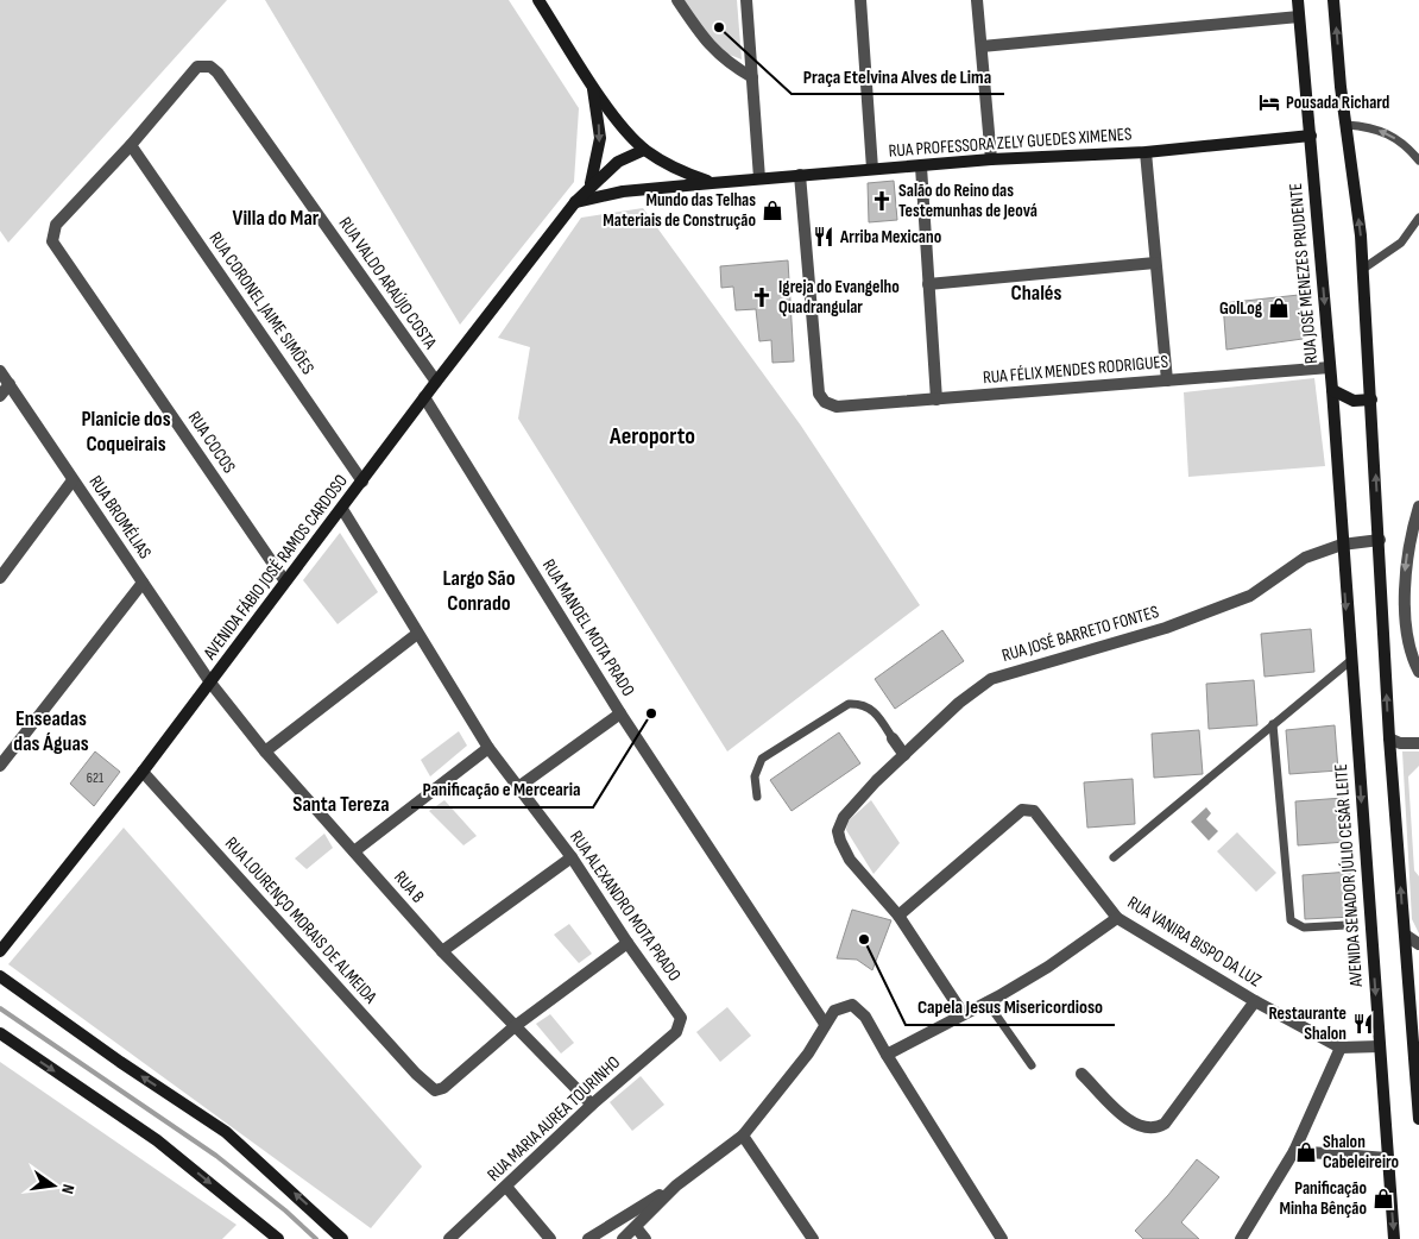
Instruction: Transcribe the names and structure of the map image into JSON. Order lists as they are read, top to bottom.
{
  "streets": {
    "street": [
      "RUA PROFESSORA ZELY GUEDES XIMENES",
      "RUA JOSÉ MENEZES PRUDENTE",
      "RUA VALDO ARAÚJO COSTA",
      "RUA CORONEL JAIME SIMÔES",
      "RUA FÉLIX MENDES RODRIGUES",
      "RUA COCOS",
      "RUA BROMÉLIAS",
      "AVENIDA FÁBIO JOSÉ RAMOS CARDOSO",
      "RUA MANOEL MOTA PRADO",
      "RUA JOSÉ BARRETO FONTES",
      "AVENIDA SENADOR JÚLIO CESÁR LEITE",
      "RUA B",
      "RUA ALEXANDRO MOTA PRADO",
      "RUA LOURENÇO MORAIS DE ALMEIDA",
      "RUA VANIRA BISPO DA LUZ",
      "RUA MARIA AUREA TOURINHO"
    ]
  },
  "crossings": [
    ["RUA PROFESSORA ZELY GUEDES XIMENES", "RUA JOSÉ MENEZES PRUDENTE"],
    ["RUA PROFESSORA ZELY GUEDES XIMENES", "RUA FÉLIX MENDES RODRIGUES"],
    ["RUA PROFESSORA ZELY GUEDES XIMENES", "AVENIDA FÁBIO JOSÉ RAMOS CARDOSO"],
    ["RUA JOSÉ MENEZES PRUDENTE", "RUA FÉLIX MENDES RODRIGUES"],
    ["RUA JOSÉ MENEZES PRUDENTE", "RUA JOSÉ BARRETO FONTES"],
    ["RUA JOSÉ MENEZES PRUDENTE", "AVENIDA SENADOR JÚLIO CESÁR LEITE"],
    ["RUA VALDO ARAÚJO COSTA", "RUA CORONEL JAIME SIMÔES"],
    ["RUA VALDO ARAÚJO COSTA", "RUA COCOS"],
    ["RUA VALDO ARAÚJO COSTA", "AVENIDA FÁBIO JOSÉ RAMOS CARDOSO"],
    ["RUA CORONEL JAIME SIMÔES", "RUA COCOS"],
    ["RUA CORONEL JAIME SIMÔES", "AVENIDA FÁBIO JOSÉ RAMOS CARDOSO"],
    ["RUA COCOS", "AVENIDA FÁBIO JOSÉ RAMOS CARDOSO"],
    ["RUA BROMÉLIAS", "AVENIDA FÁBIO JOSÉ RAMOS CARDOSO"],
    ["RUA BROMÉLIAS", "RUA B"],
    ["AVENIDA FÁBIO JOSÉ RAMOS CARDOSO", "RUA MANOEL MOTA PRADO"],
    ["AVENIDA FÁBIO JOSÉ RAMOS CARDOSO", "RUA B"],
    ["AVENIDA FÁBIO JOSÉ RAMOS CARDOSO", "RUA ALEXANDRO MOTA PRADO"],
    ["AVENIDA FÁBIO JOSÉ RAMOS CARDOSO", "RUA LOURENÇO MORAIS DE ALMEIDA"],
    ["RUA JOSÉ BARRETO FONTES", "AVENIDA SENADOR JÚLIO CESÁR LEITE"],
    ["RUA JOSÉ BARRETO FONTES", "RUA VANIRA BISPO DA LUZ"],
    ["RUA B", "RUA LOURENÇO MORAIS DE ALMEIDA"],
    ["RUA B", "RUA MARIA AUREA TOURINHO"],
    ["RUA ALEXANDRO MOTA PRADO", "RUA MARIA AUREA TOURINHO"]
  ],
  "districts": [
    "Villa do Mar",
    "Chalés",
    "Planicie dos Coqueirais",
    "Aeroporto",
    "Largo São Conrado",
    "Enseadas das Águas",
    "Santa Tereza"
  ],
  "places": {
    "other": ["Praça Etelvina Alves de Lima", "Panificação e Mercearia", "Capela Jesus Misericordioso"],
    "hotel": ["Pousada Richard"],
    "church": ["Salão do Reino das Testemunhas de Jeová", "Igreja do Evangelho Quadrangular"],
    "shop": [
      "Mundo das Telhas Materiais de Construção",
      "GolLog",
      "Shalon Cabeleireiro",
      "Panificação Minha Bênção"
    ],
    "restaurant": ["Arriba Mexicano", "Restaurante Shalon"]
  },
  "house_numbers": ["621"],
  "north": "right"
}
